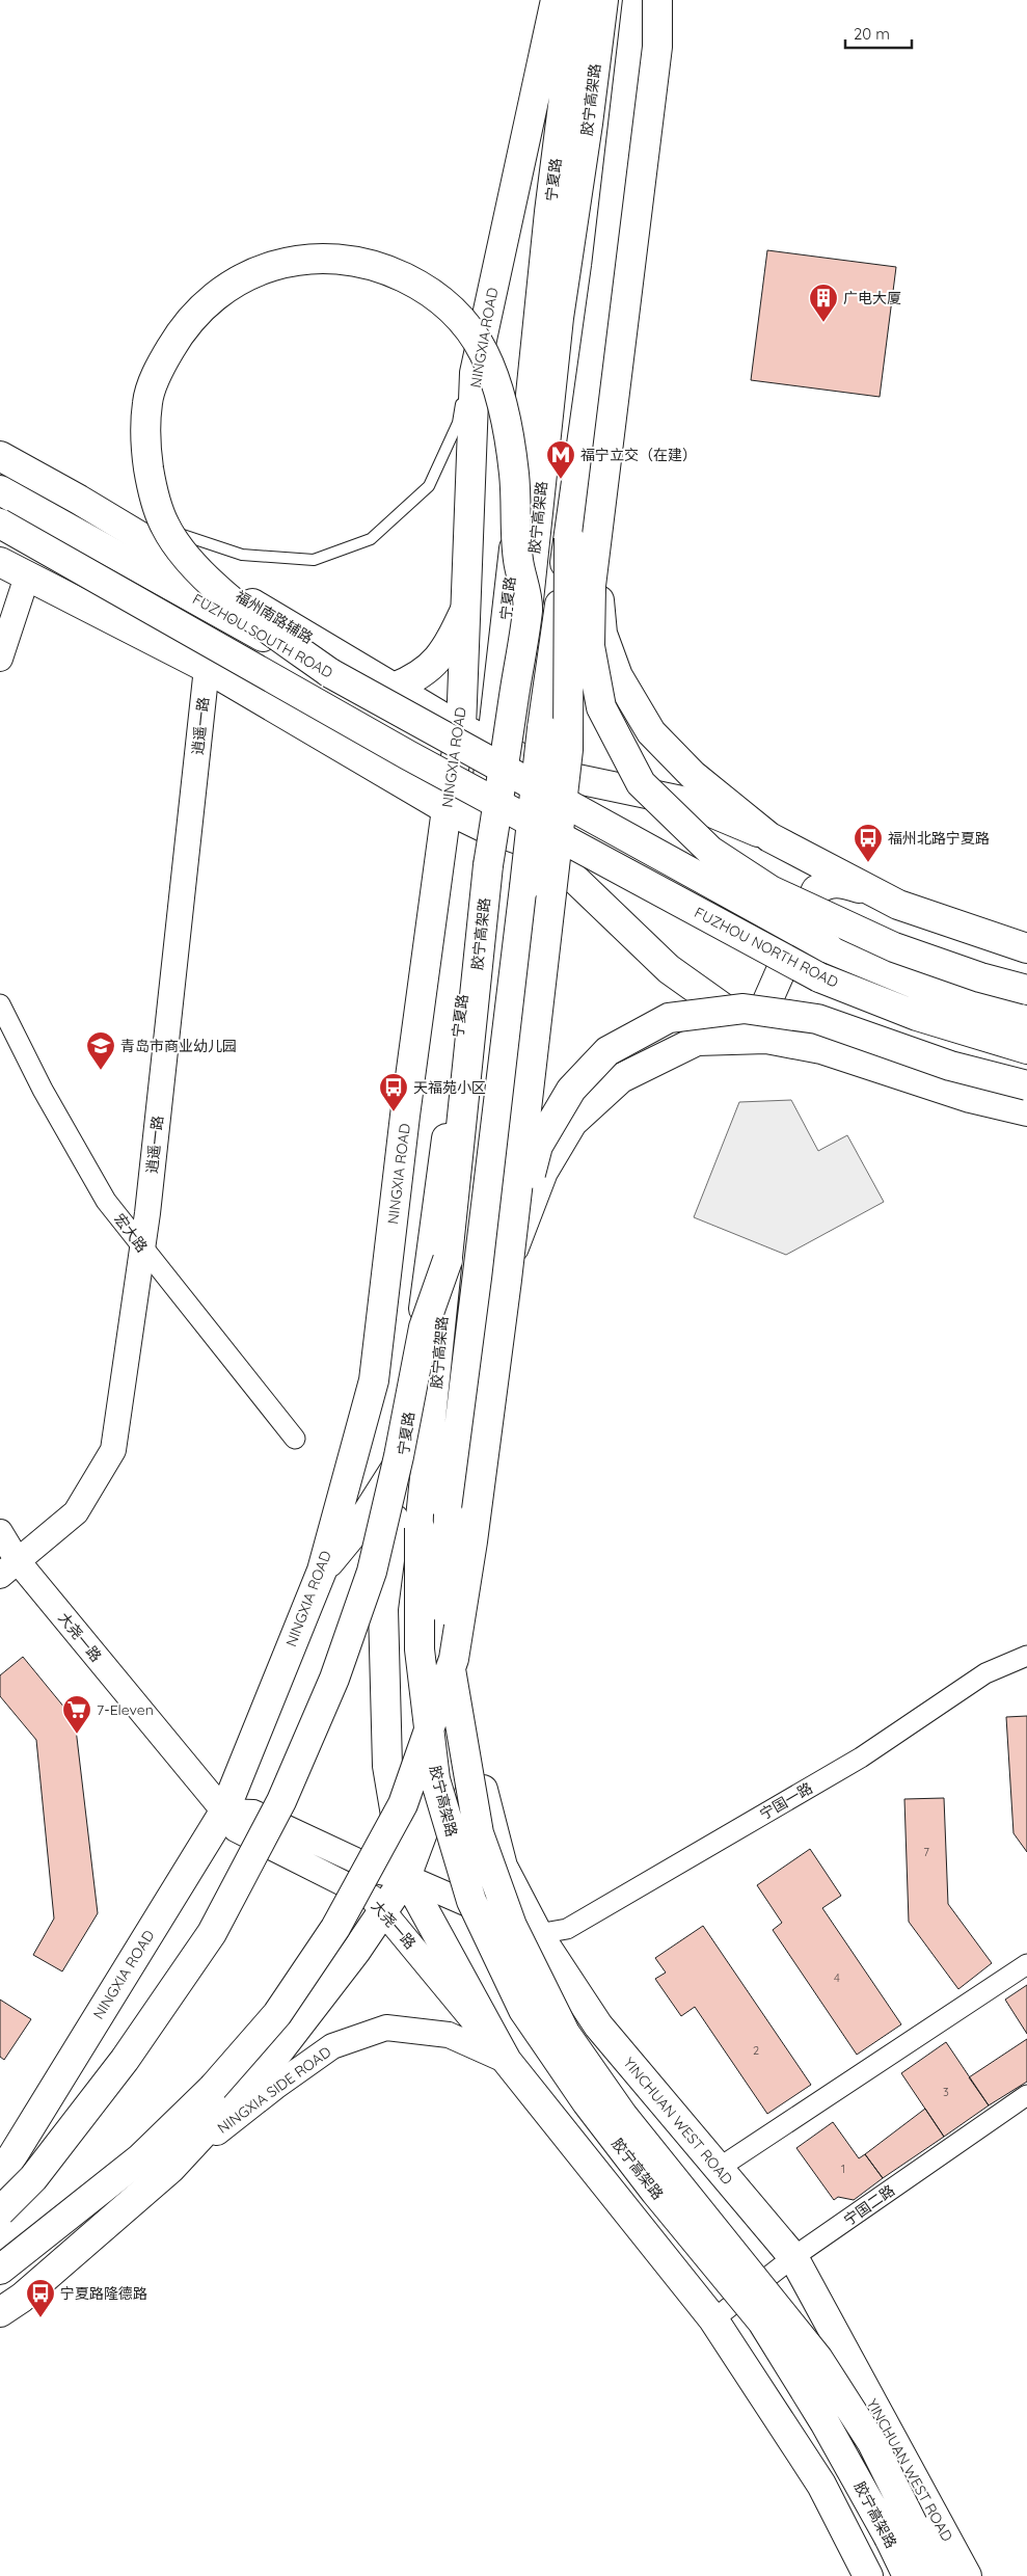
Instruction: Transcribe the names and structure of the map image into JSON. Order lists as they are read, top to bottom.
{
  "streets": {
    "main road": [
      "胶宁高架路",
      "宁夏路",
      "NINGXIA ROAD",
      "福州南路辅路",
      "FUZHOU SOUTH ROAD",
      "FUZHOU NORTH ROAD",
      "YINCHUAN WEST ROAD"
    ],
    "street": [
      "逍遥一路",
      "宏大路",
      "大尧一路",
      "宁国一路",
      "NINGXIA SIDE ROAD",
      "宁国二路"
    ]
  },
  "crossings": [
    ["宁夏路", "福州南路辅路"],
    ["NINGXIA ROAD", "福州南路辅路"],
    ["NINGXIA ROAD", "大尧一路"],
    ["FUZHOU SOUTH ROAD", "FUZHOU NORTH ROAD"],
    ["逍遥一路", "宏大路"],
    ["逍遥一路", "大尧一路"],
    ["大尧一路", "NINGXIA SIDE ROAD"],
    ["宁国一路", "YINCHUAN WEST ROAD"],
    ["YINCHUAN WEST ROAD", "宁国二路"]
  ],
  "places": {
    "building": ["广电大厦"],
    "metro station": ["福宁立交（在建）"],
    "bus stop": ["福州北路宁夏路", "天福苑小区", "宁夏路隆德路"],
    "school or university": ["青岛市商业幼儿园"],
    "supermarket": ["7-Eleven"]
  },
  "house_numbers": [
    "7",
    "4",
    "2",
    "3",
    "1"
  ],
  "scale_bar": "20 m"
}
